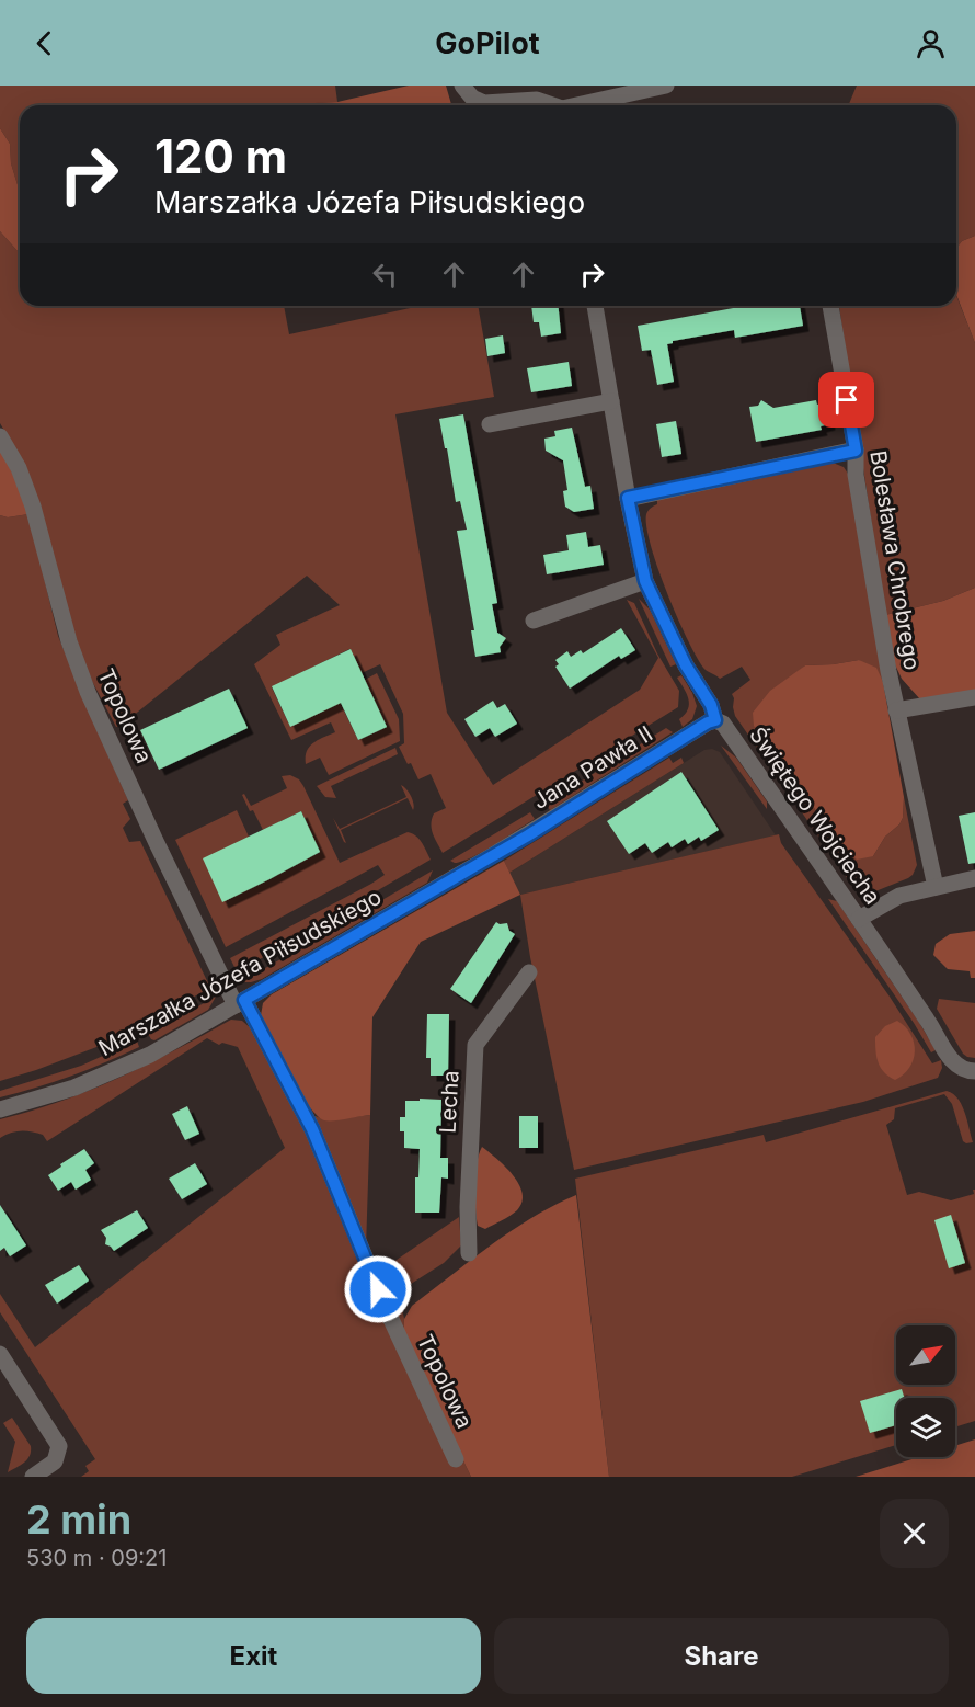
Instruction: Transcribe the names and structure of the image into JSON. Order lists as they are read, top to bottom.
{
  "streets": {
    "street": [
      "Bolesława Chrobrego",
      "Topolowa",
      "Jana Pawła II",
      "Świętego Wojciecha",
      "Marszałka Józefa Piłsudskiego",
      "Lecha"
    ]
  },
  "crossings": [
    ["Topolowa", "Marszałka Józefa Piłsudskiego"],
    ["Jana Pawła II", "Świętego Wojciecha"],
    ["Jana Pawła II", "Marszałka Józefa Piłsudskiego"]
  ],
  "north": "top right",
  "page": {
    "header": "GoPilot",
    "turn": ["120 m", "Marszałka Józefa Piłsudskiego"],
    "heading": ["2 min", "530 m · 09:21"],
    "buttons": ["Exit", "Share"]
  }
}
